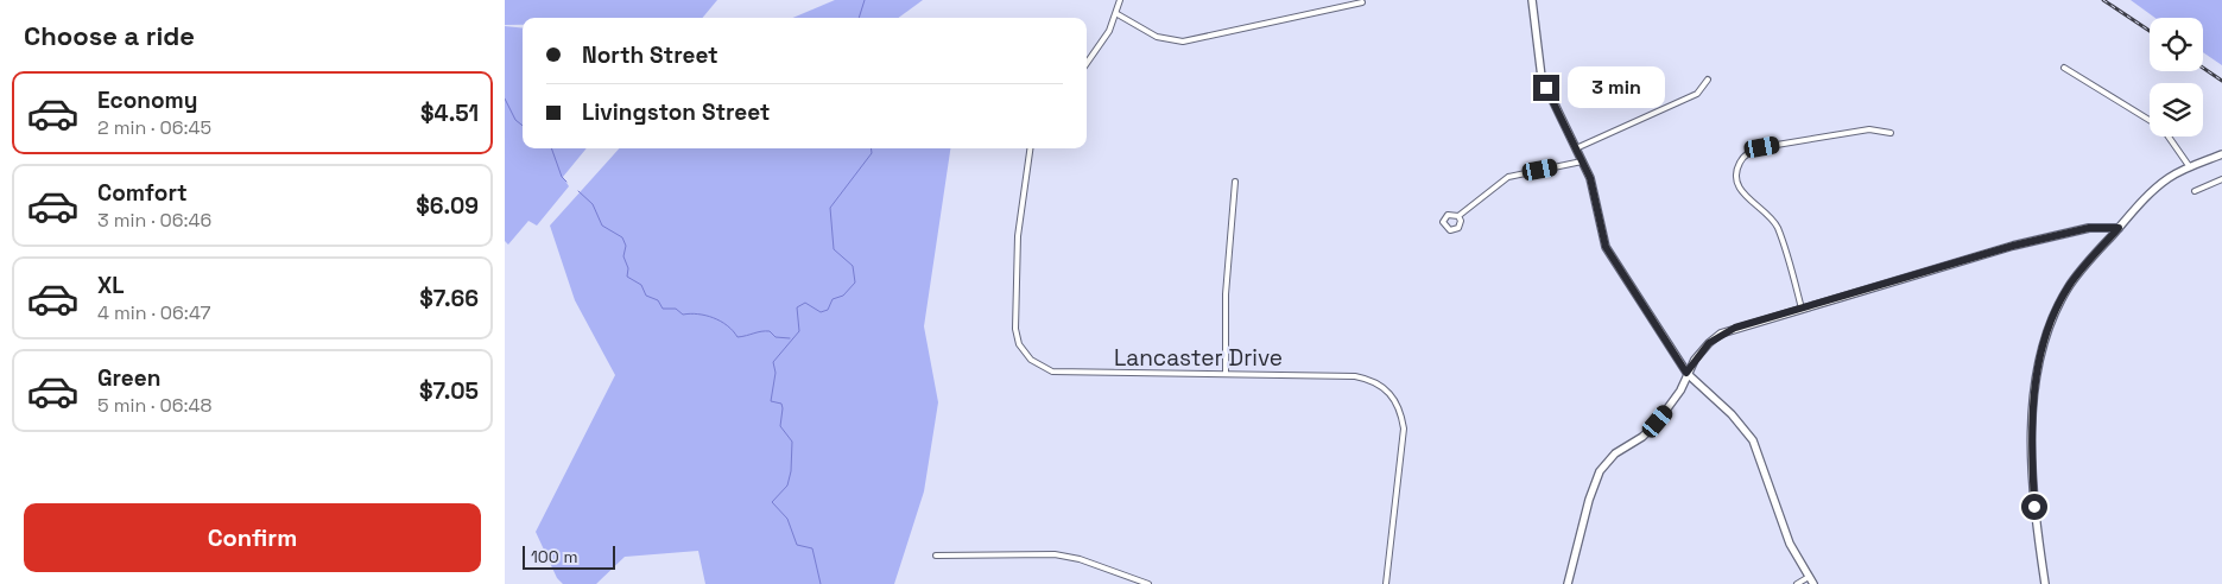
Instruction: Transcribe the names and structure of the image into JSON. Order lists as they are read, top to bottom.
{
  "streets": {
    "street": ["Lancaster Drive"]
  },
  "scale_bar": "100 m",
  "page": {
    "heading": "Choose a ride",
    "banner": ["North Street", "Livingston Street"],
    "bubble": "3 min",
    "list": [
      {
        "name": "Economy",
        "note": "2 min · 06:45",
        "value": "$4.51"
      },
      {
        "name": "Comfort",
        "note": "3 min · 06:46",
        "value": "$6.09"
      },
      {
        "name": "XL",
        "note": "4 min · 06:47",
        "value": "$7.66"
      },
      {
        "name": "Green",
        "note": "5 min · 06:48",
        "value": "$7.05"
      }
    ],
    "buttons": "Confirm",
    "scale": "100 m"
  }
}
